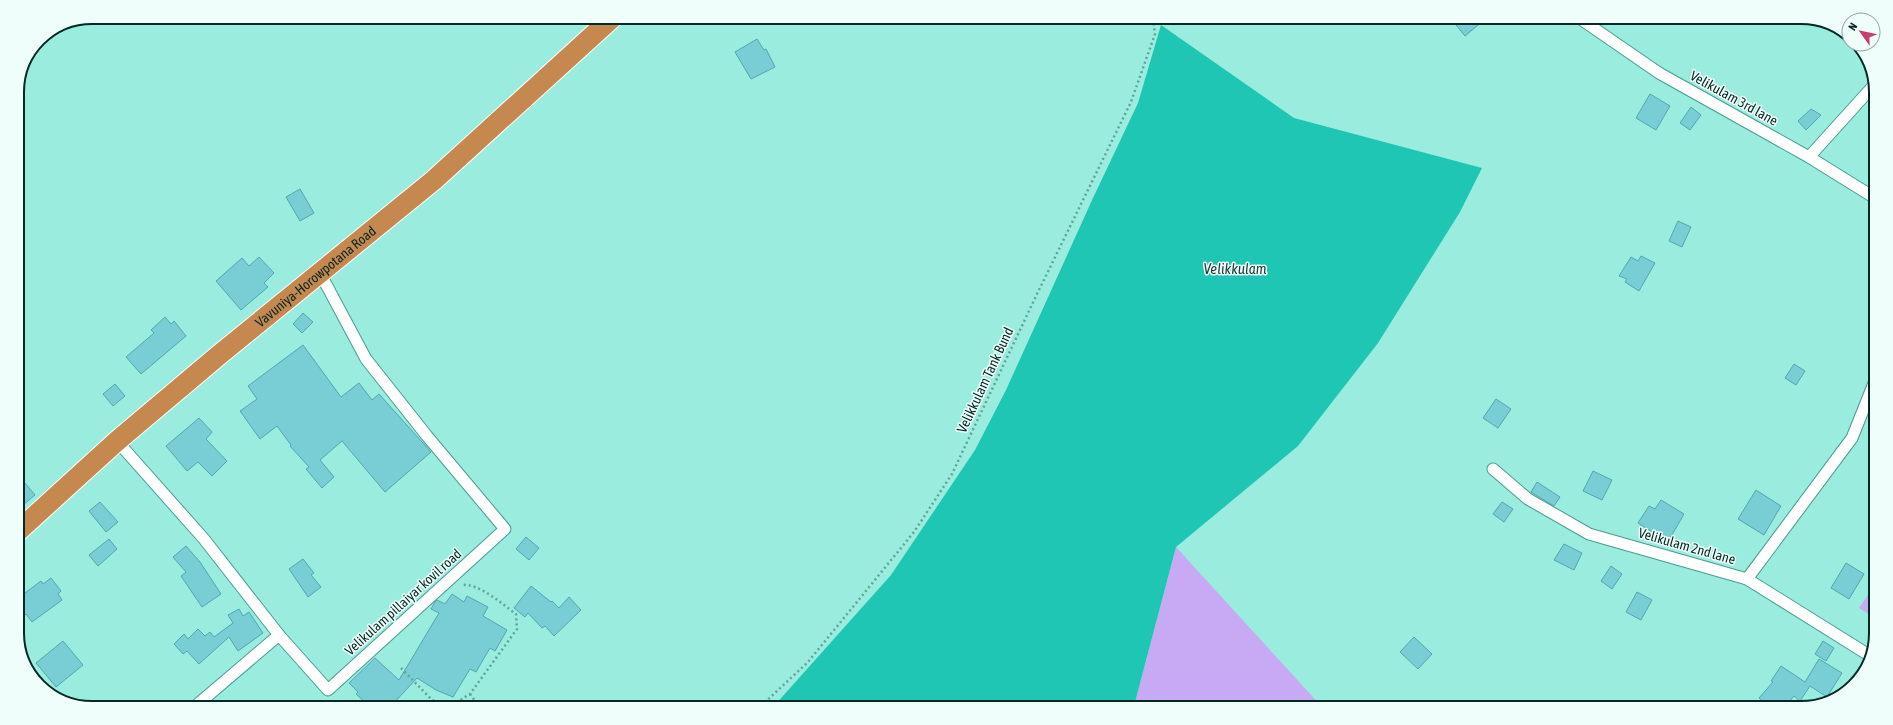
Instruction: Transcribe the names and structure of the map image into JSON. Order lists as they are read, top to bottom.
{
  "streets": {
    "highway": ["Vavuniya-Horowpotana Road"],
    "street": ["Velikulam 3rd lane", "Velikulam 2nd lane", "Velikulam pillaiyar kovil road"],
    "path": ["Velikkulam Tank Bund"]
  },
  "crossings": [
    ["Vavuniya-Horowpotana Road", "Velikulam pillaiyar kovil road"]
  ],
  "water": ["Velikkulam"],
  "north": "top left"
}
